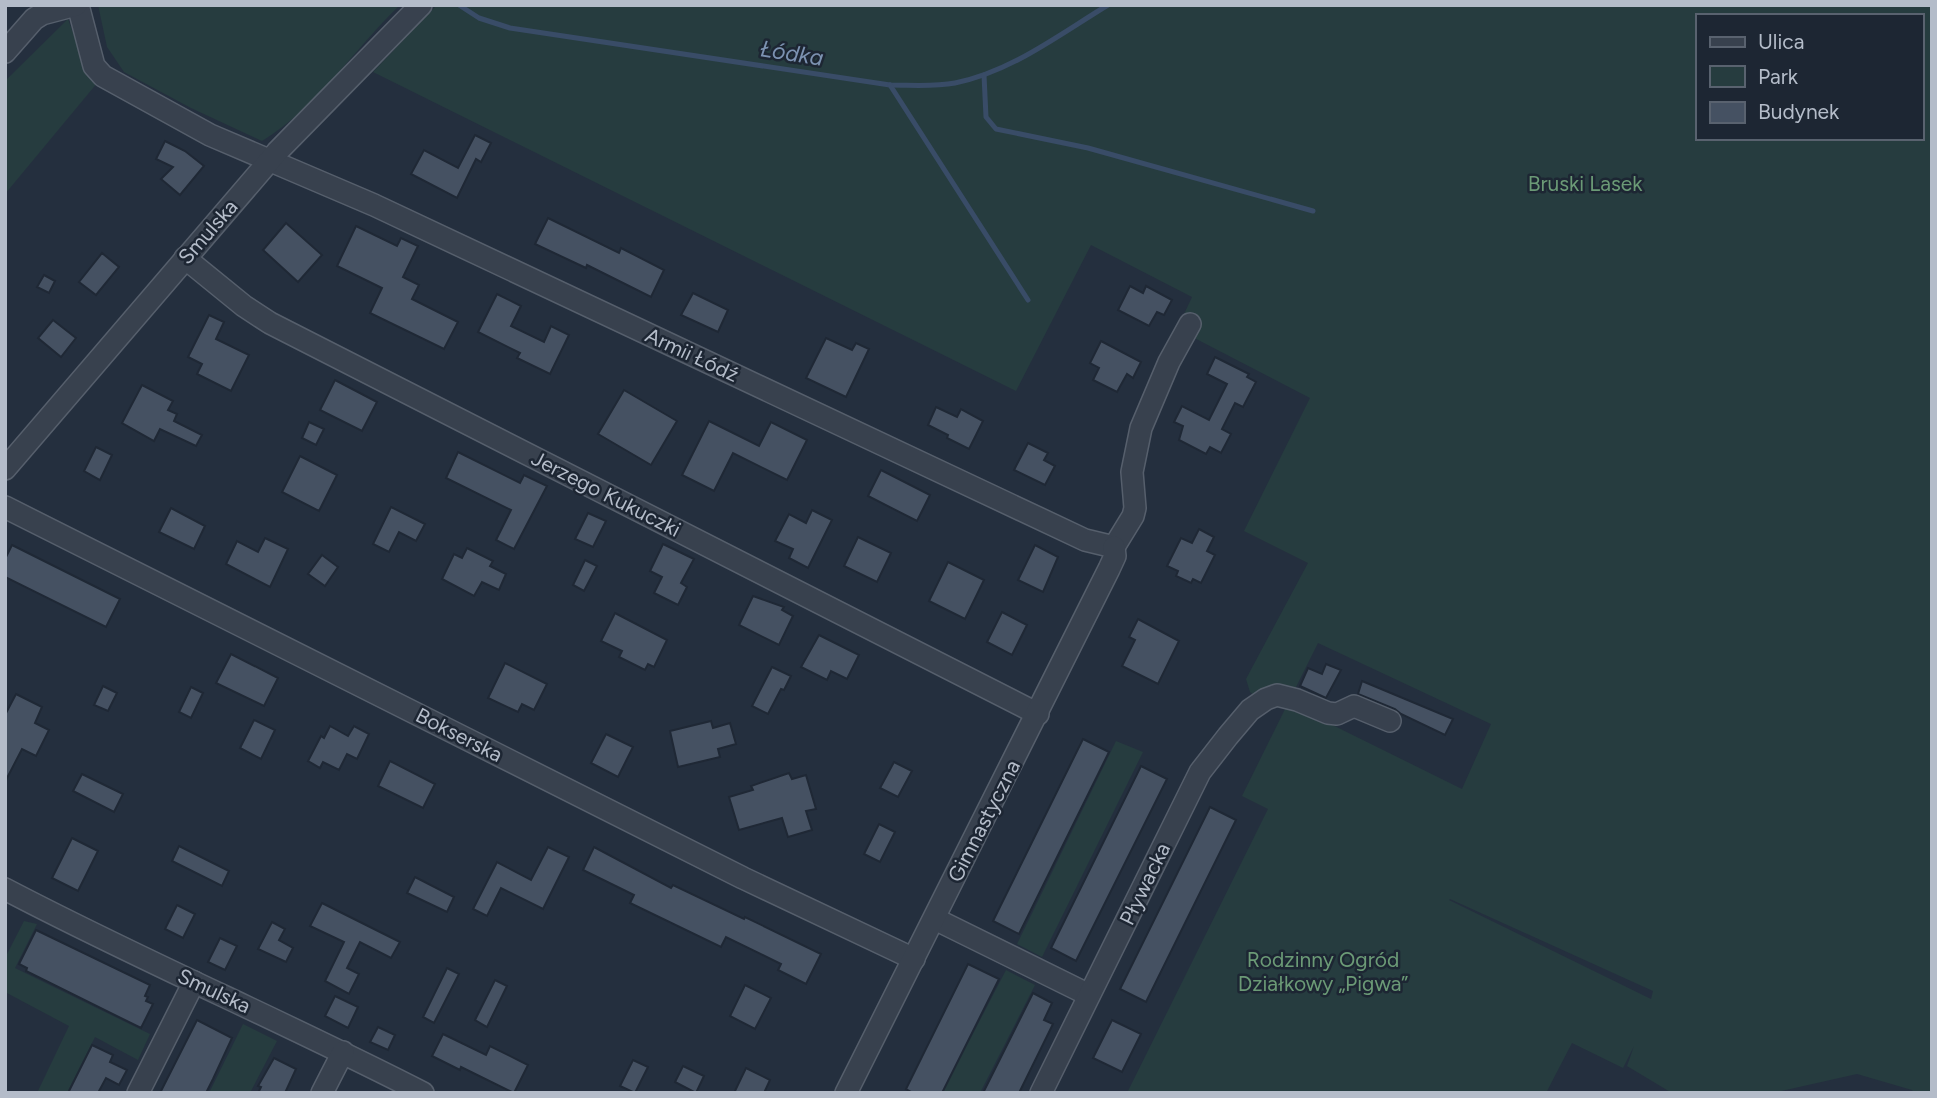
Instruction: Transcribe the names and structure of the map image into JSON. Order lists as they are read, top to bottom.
{
  "streets": {
    "street": [
      "Smulska",
      "Armii Łódź",
      "Jerzego Kukuczki",
      "Bokserska",
      "Gimnastyczna",
      "Pływacka"
    ]
  },
  "crossings": [
    ["Smulska", "Armii Łódź"],
    ["Smulska", "Jerzego Kukuczki"],
    ["Armii Łódź", "Gimnastyczna"],
    ["Jerzego Kukuczki", "Gimnastyczna"],
    ["Bokserska", "Gimnastyczna"]
  ],
  "water": ["Łódka"],
  "parks": ["Bruski Lasek", "Rodzinny Ogród Działkowy „Pigwa”"],
  "legend": ["Ulica", "Park", "Budynek"]
}
